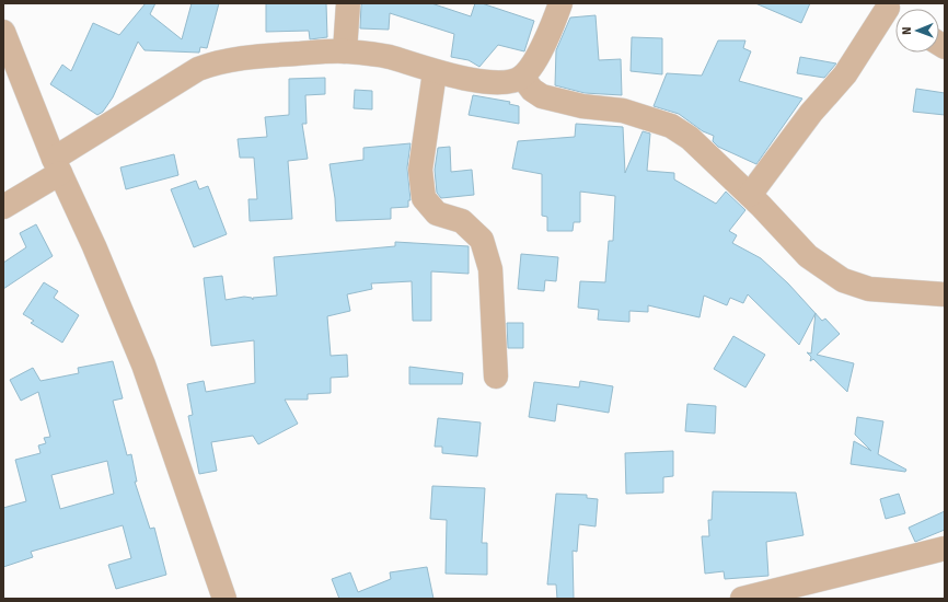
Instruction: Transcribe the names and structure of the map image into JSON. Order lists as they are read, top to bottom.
{
  "north": "left"
}
